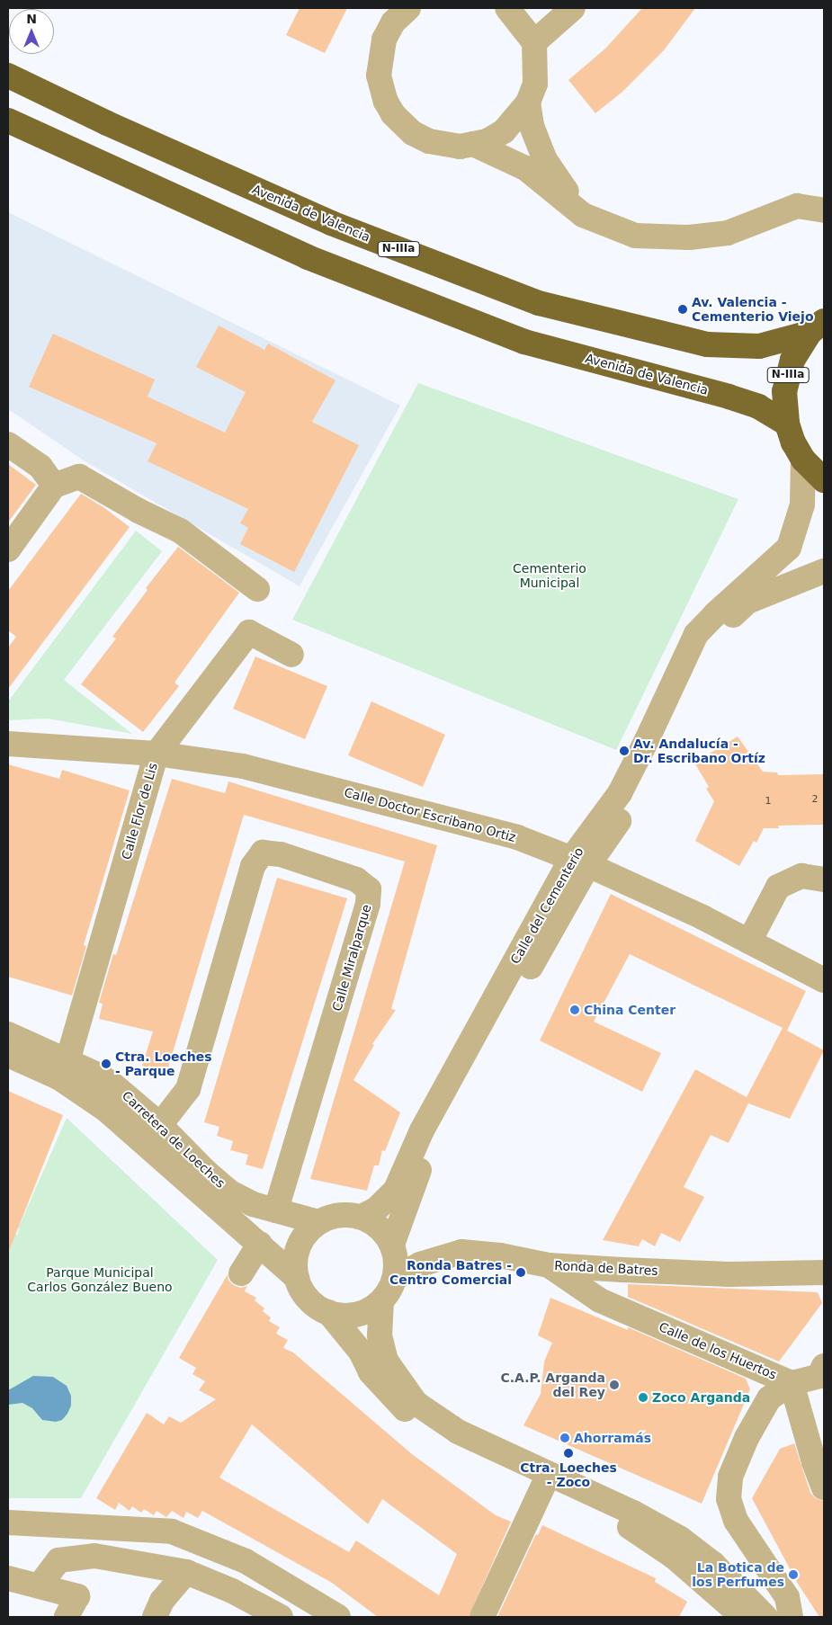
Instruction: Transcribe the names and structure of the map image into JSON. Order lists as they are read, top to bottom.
{
  "streets": {
    "highway": ["Avenida de Valencia", "N-IIIa"],
    "street": [
      "Calle Flor de Lis",
      "Calle Doctor Escribano Ortiz",
      "Calle del Cementerio",
      "Calle Miralparque",
      "Carretera de Loeches",
      "Ronda de Batres",
      "Calle de los Huertos"
    ]
  },
  "crossings": [
    ["Avenida de Valencia", "N-IIIa"],
    ["N-IIIa", "Calle del Cementerio"],
    ["Calle Flor de Lis", "Calle Doctor Escribano Ortiz"],
    ["Calle Flor de Lis", "Carretera de Loeches"],
    ["Calle Doctor Escribano Ortiz", "Calle del Cementerio"],
    ["Calle del Cementerio", "Carretera de Loeches"],
    ["Calle del Cementerio", "Ronda de Batres"],
    ["Calle Miralparque", "Carretera de Loeches"],
    ["Carretera de Loeches", "Ronda de Batres"],
    ["Ronda de Batres", "Calle de los Huertos"]
  ],
  "parks": ["Cementerio Municipal", "Parque Municipal Carlos González Bueno"],
  "places": [
    "Av. Valencia - Cementerio Viejo",
    "Av. Andalucía - Dr. Escribano Ortíz",
    "China Center",
    "Ctra. Loeches - Parque",
    "Ronda Batres - Centro Comercial",
    "C.A.P. Arganda del Rey",
    "Zoco Arganda",
    "Ahorramás",
    "Ctra. Loeches - Zoco",
    "La Botica de los Perfumes"
  ],
  "house_numbers": ["2", "1"],
  "north": "top"
}
